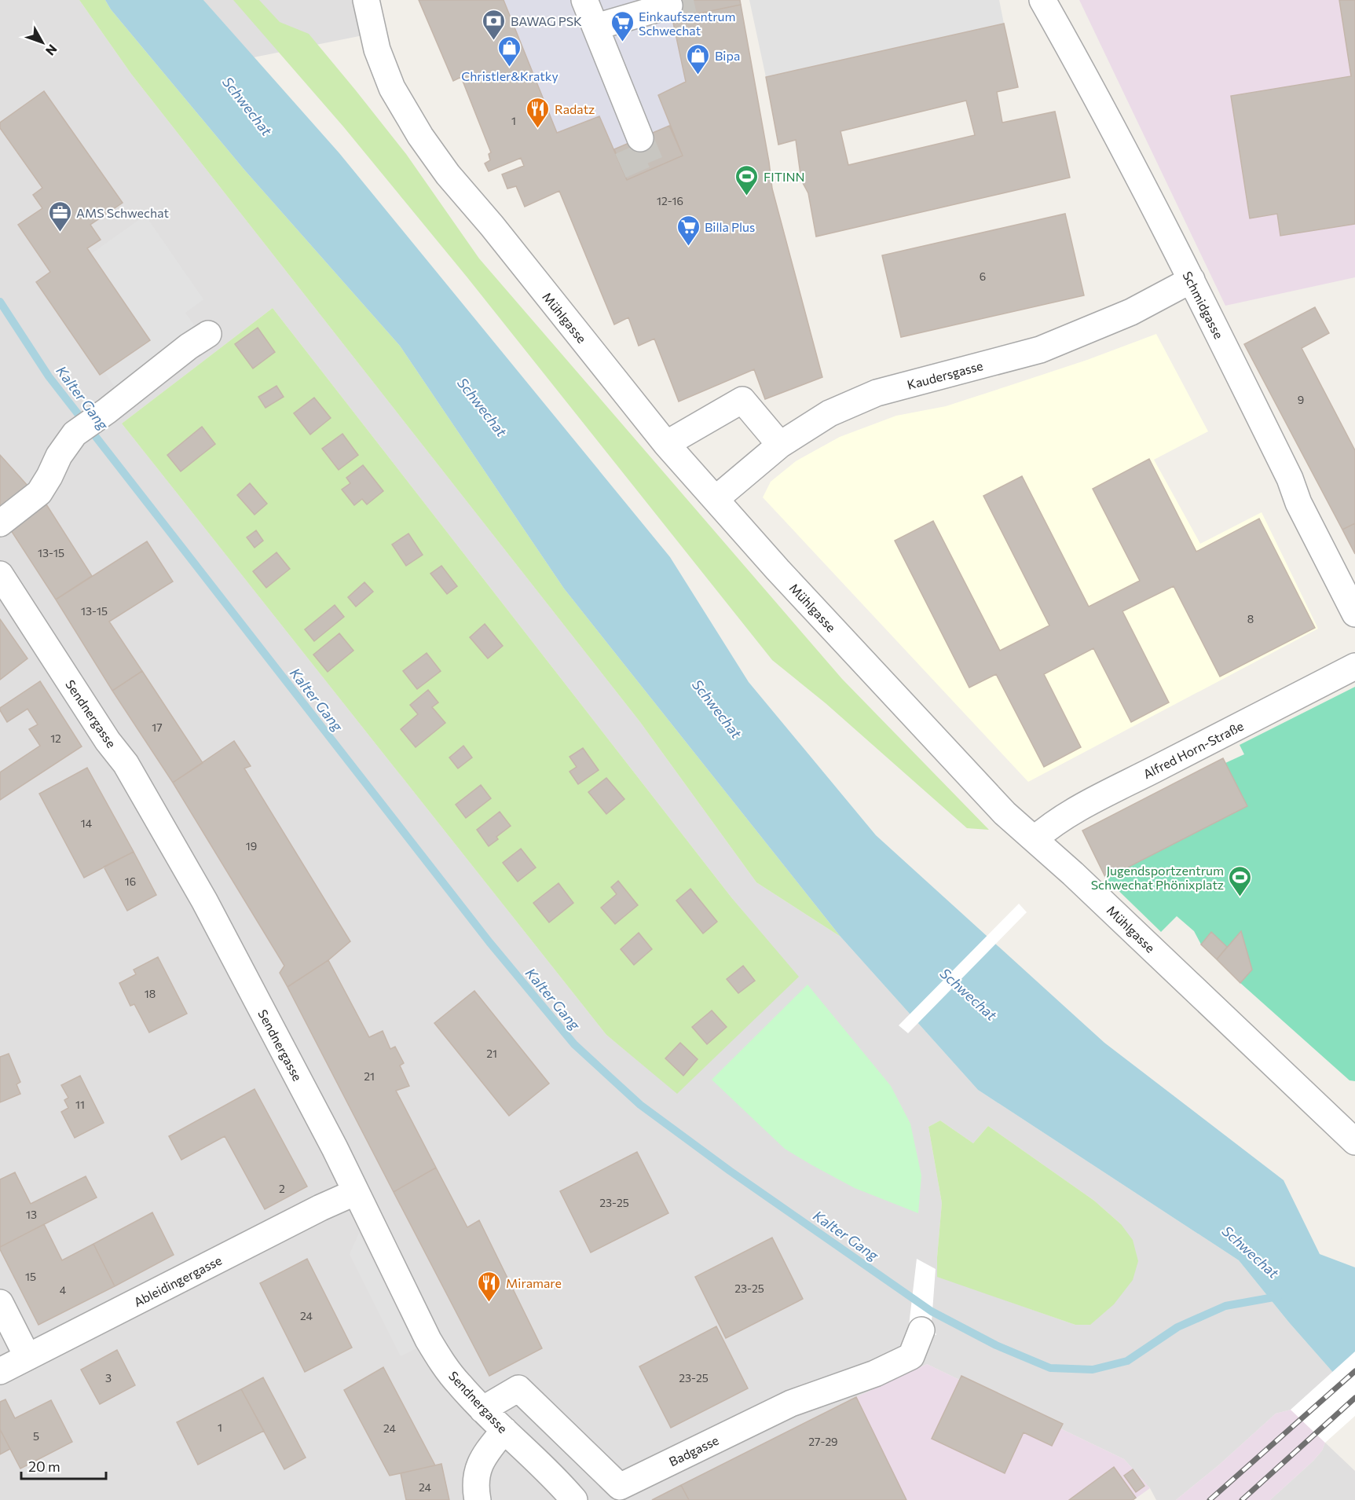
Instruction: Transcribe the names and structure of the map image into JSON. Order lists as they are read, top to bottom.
{
  "streets": {
    "street": [
      "Schmidgasse",
      "Mühlgasse",
      "Kaudersgasse",
      "Sendnergasse",
      "Alfred Horn-Straße",
      "Ableidingergasse",
      "Badgasse"
    ]
  },
  "crossings": [
    ["Schmidgasse", "Kaudersgasse"],
    ["Mühlgasse", "Kaudersgasse"],
    ["Mühlgasse", "Alfred Horn-Straße"],
    ["Sendnergasse", "Ableidingergasse"],
    ["Sendnergasse", "Badgasse"]
  ],
  "water": ["Schwechat", "Kalter Gang"],
  "places": {
    "bank": ["BAWAG PSK"],
    "supermarket": ["Einkaufszentrum Schwechat", "Billa Plus"],
    "shop": ["Christler&Kratky", "Bipa"],
    "restaurant": ["Radatz", "Miramare"],
    "sports": ["FITINN", "Jugendsportzentrum Schwechat Phönixplatz"],
    "office": ["AMS Schwechat"]
  },
  "house_numbers": [
    "1",
    "12-16",
    "6",
    "9",
    "13-15",
    "13-15",
    "8",
    "17",
    "12",
    "14",
    "19",
    "16",
    "18",
    "21",
    "21",
    "11",
    "2",
    "23-25",
    "13",
    "15",
    "23-25",
    "4",
    "24",
    "3",
    "23-25",
    "1",
    "24",
    "5",
    "27-29",
    "24"
  ],
  "scale_bar": "20 m",
  "north": "bottom right"
}
